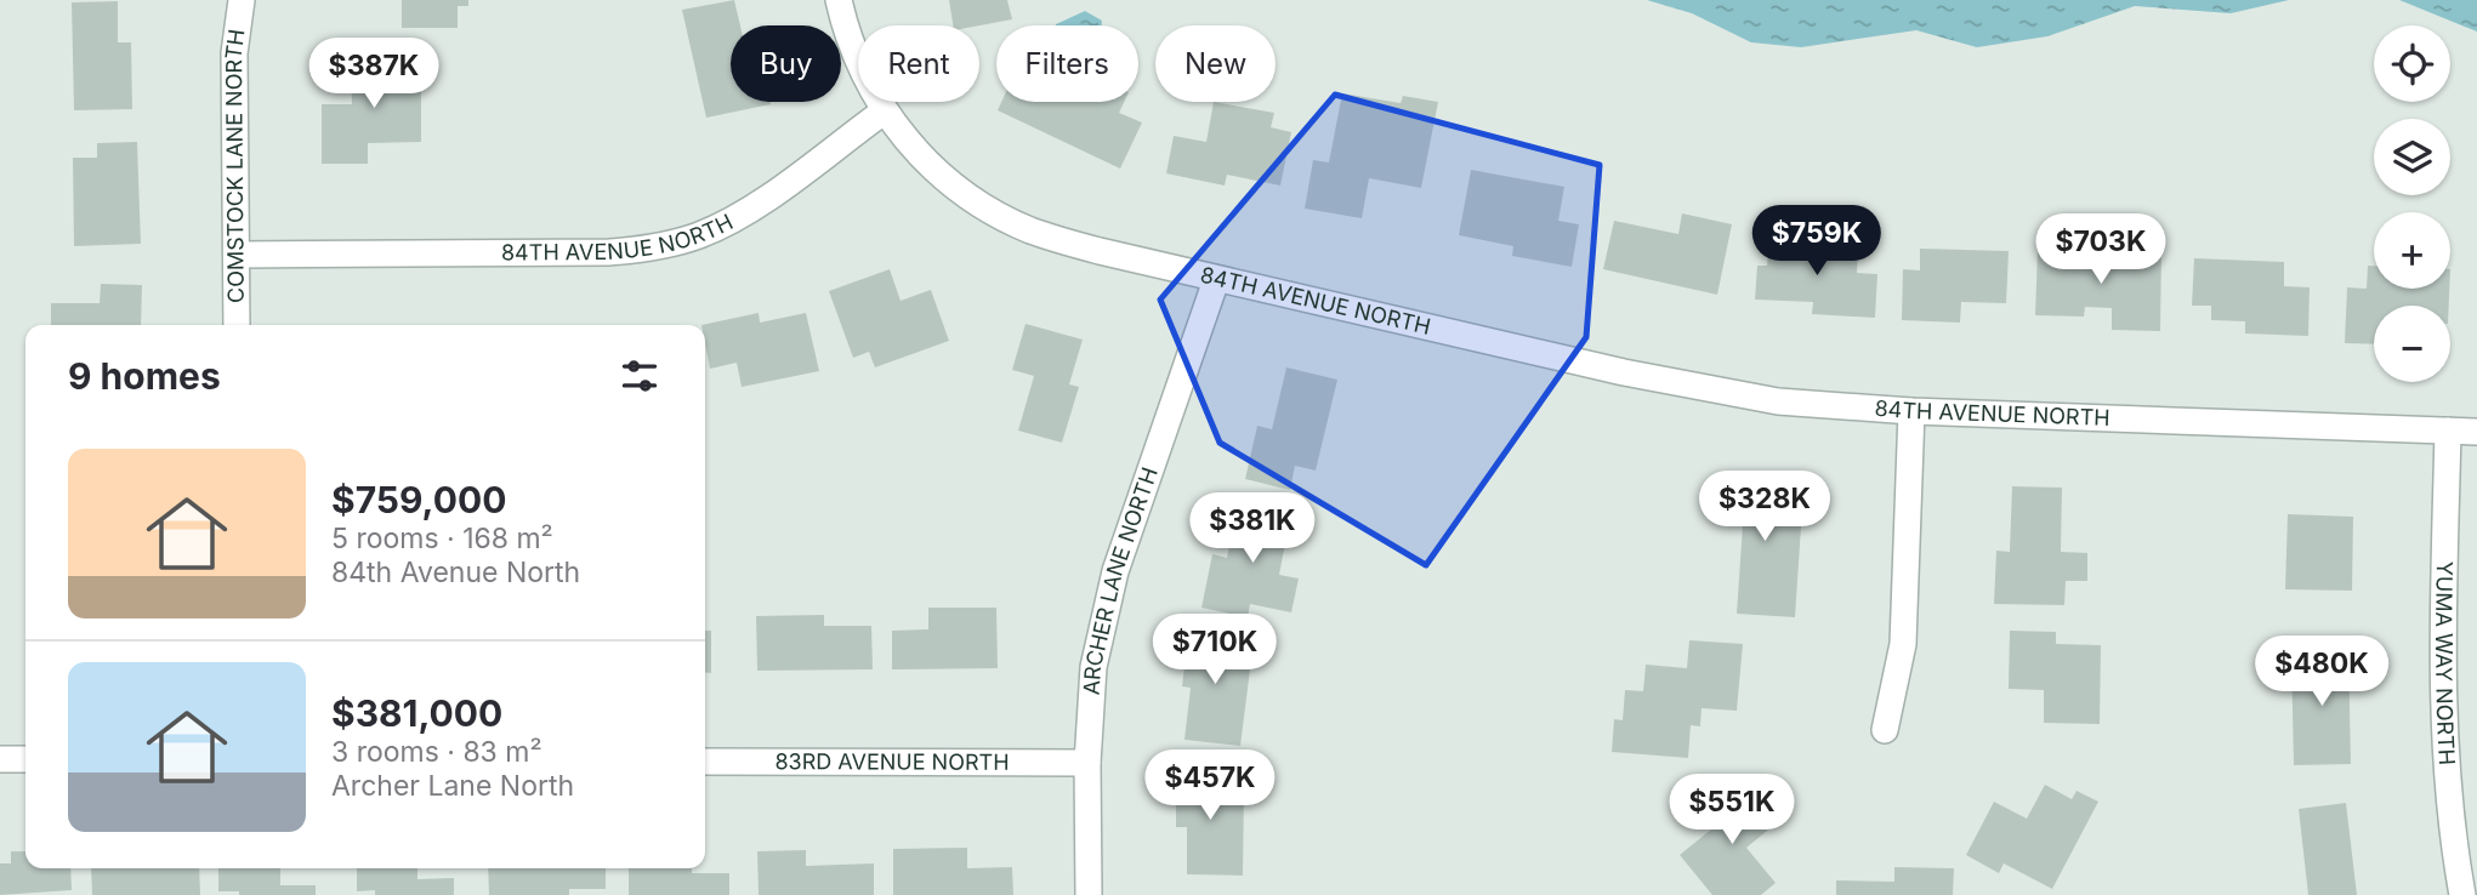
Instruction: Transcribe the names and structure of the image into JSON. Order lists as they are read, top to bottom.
{
  "streets": {
    "street": [
      "COMSTOCK LANE NORTH",
      "84TH AVENUE NORTH",
      "ARCHER LANE NORTH",
      "YUMA WAY NORTH",
      "83RD AVENUE NORTH"
    ]
  },
  "crossings": [
    ["COMSTOCK LANE NORTH", "84TH AVENUE NORTH"],
    ["84TH AVENUE NORTH", "ARCHER LANE NORTH"],
    ["84TH AVENUE NORTH", "YUMA WAY NORTH"],
    ["ARCHER LANE NORTH", "83RD AVENUE NORTH"]
  ],
  "page": {
    "map_buttons": ["+", "−"],
    "chip": [
      "Buy",
      "Rent",
      "Filters",
      "New"
    ],
    "price": [
      "$387K",
      "$759K",
      "$703K",
      "$328K",
      "$381K",
      "$710K",
      "$480K",
      "$457K",
      "$551K"
    ],
    "heading": "9 homes",
    "list": [
      {
        "name": "$759,000",
        "note": "5 rooms · 168 m² · 84th Avenue North"
      },
      {
        "name": "$381,000",
        "note": "3 rooms · 83 m² · Archer Lane North"
      }
    ]
  }
}
